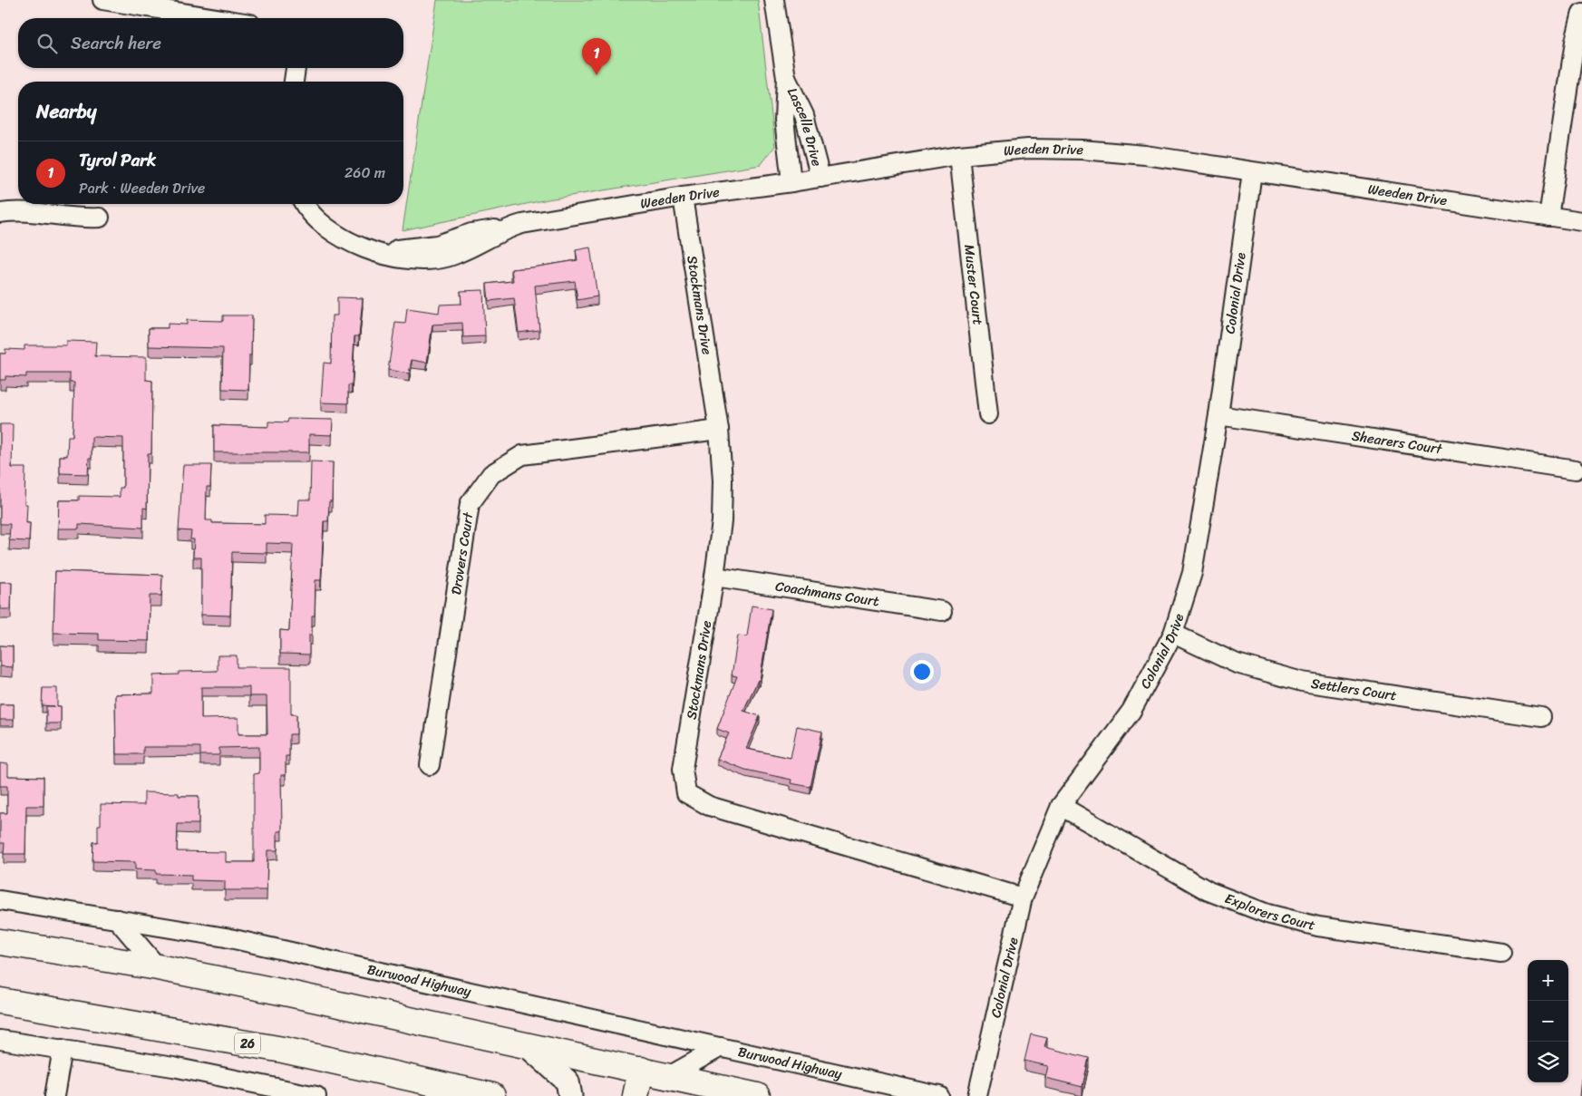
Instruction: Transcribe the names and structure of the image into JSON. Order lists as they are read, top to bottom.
{
  "streets": {
    "highway": ["26"],
    "street": [
      "Lascelle Drive",
      "Weeden Drive",
      "Muster Court",
      "Colonial Drive",
      "Stockmans Drive",
      "Shearers Court",
      "Drovers Court",
      "Coachmans Court",
      "Settlers Court",
      "Explorers Court",
      "Burwood Highway"
    ]
  },
  "crossings": [
    ["Lascelle Drive", "Weeden Drive"],
    ["Weeden Drive", "Muster Court"],
    ["Weeden Drive", "Colonial Drive"],
    ["Weeden Drive", "Stockmans Drive"],
    ["Colonial Drive", "Stockmans Drive"],
    ["Colonial Drive", "Shearers Court"],
    ["Colonial Drive", "Settlers Court"],
    ["Colonial Drive", "Explorers Court"],
    ["Stockmans Drive", "Drovers Court"],
    ["Stockmans Drive", "Coachmans Court"]
  ],
  "page": {
    "search": "Search here",
    "pins": "1",
    "heading": "Nearby",
    "list": [
      {
        "mark": "1",
        "name": "Tyrol Park",
        "note": "Park · Weeden Drive",
        "value": "260 m"
      }
    ],
    "map_buttons": ["+", "−"]
  }
}
